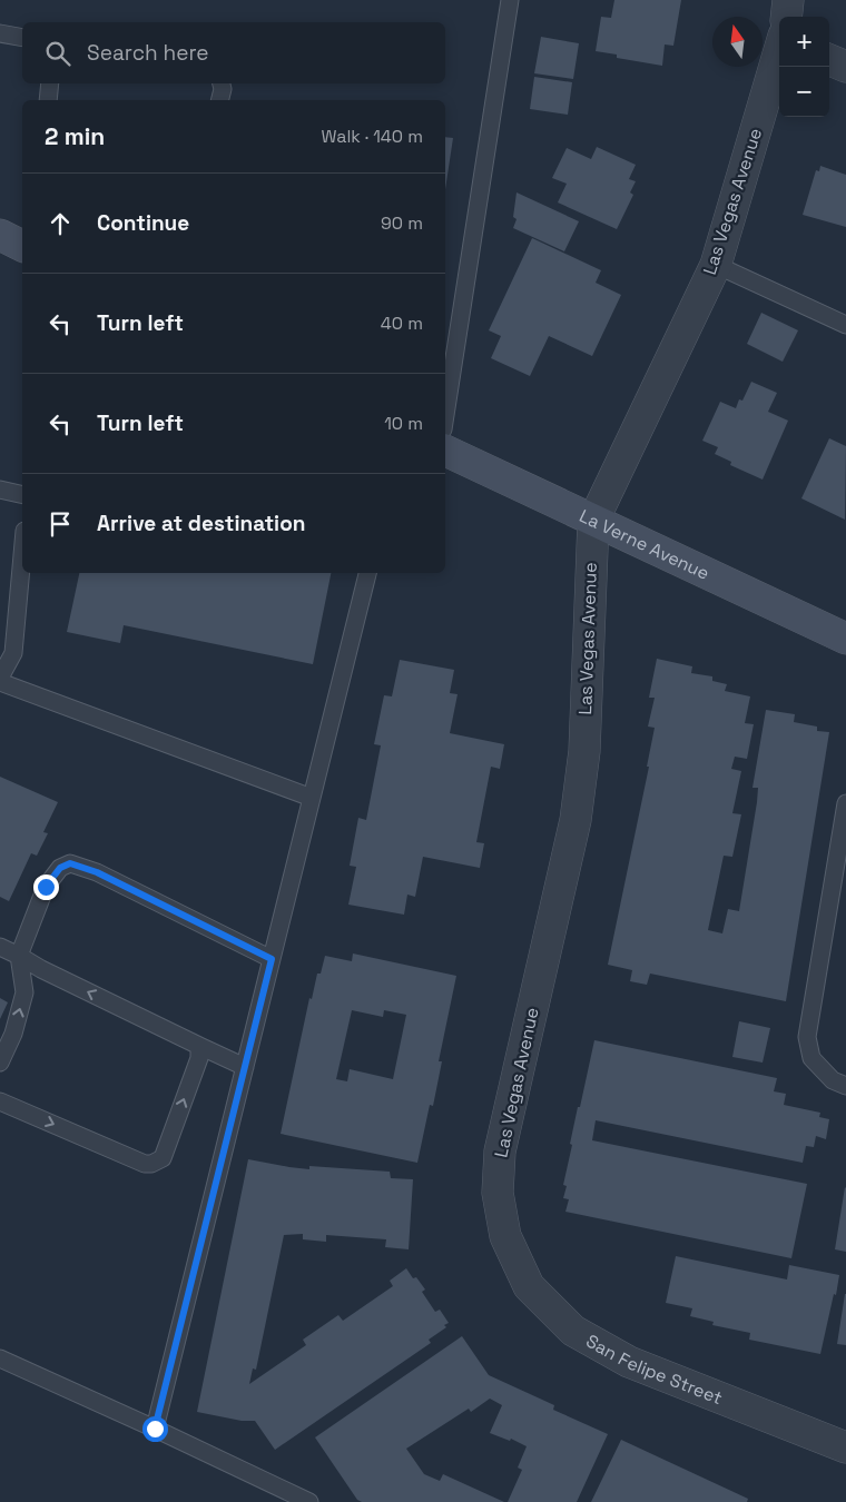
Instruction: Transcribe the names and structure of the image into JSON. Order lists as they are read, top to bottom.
{
  "streets": {
    "main road": ["La Verne Avenue"],
    "street": ["Las Vegas Avenue", "San Felipe Street"]
  },
  "crossings": [
    ["Las Vegas Avenue", "La Verne Avenue"],
    ["Las Vegas Avenue", "San Felipe Street"]
  ],
  "north": "top",
  "page": {
    "map_buttons": ["+", "−"],
    "search": "Search here",
    "heading": ["2 min", "Walk · 140 m"],
    "list": [
      ["Continue", "90 m"],
      ["Turn left", "40 m"],
      ["Turn left", "10 m"],
      "Arrive at destination"
    ]
  }
}
